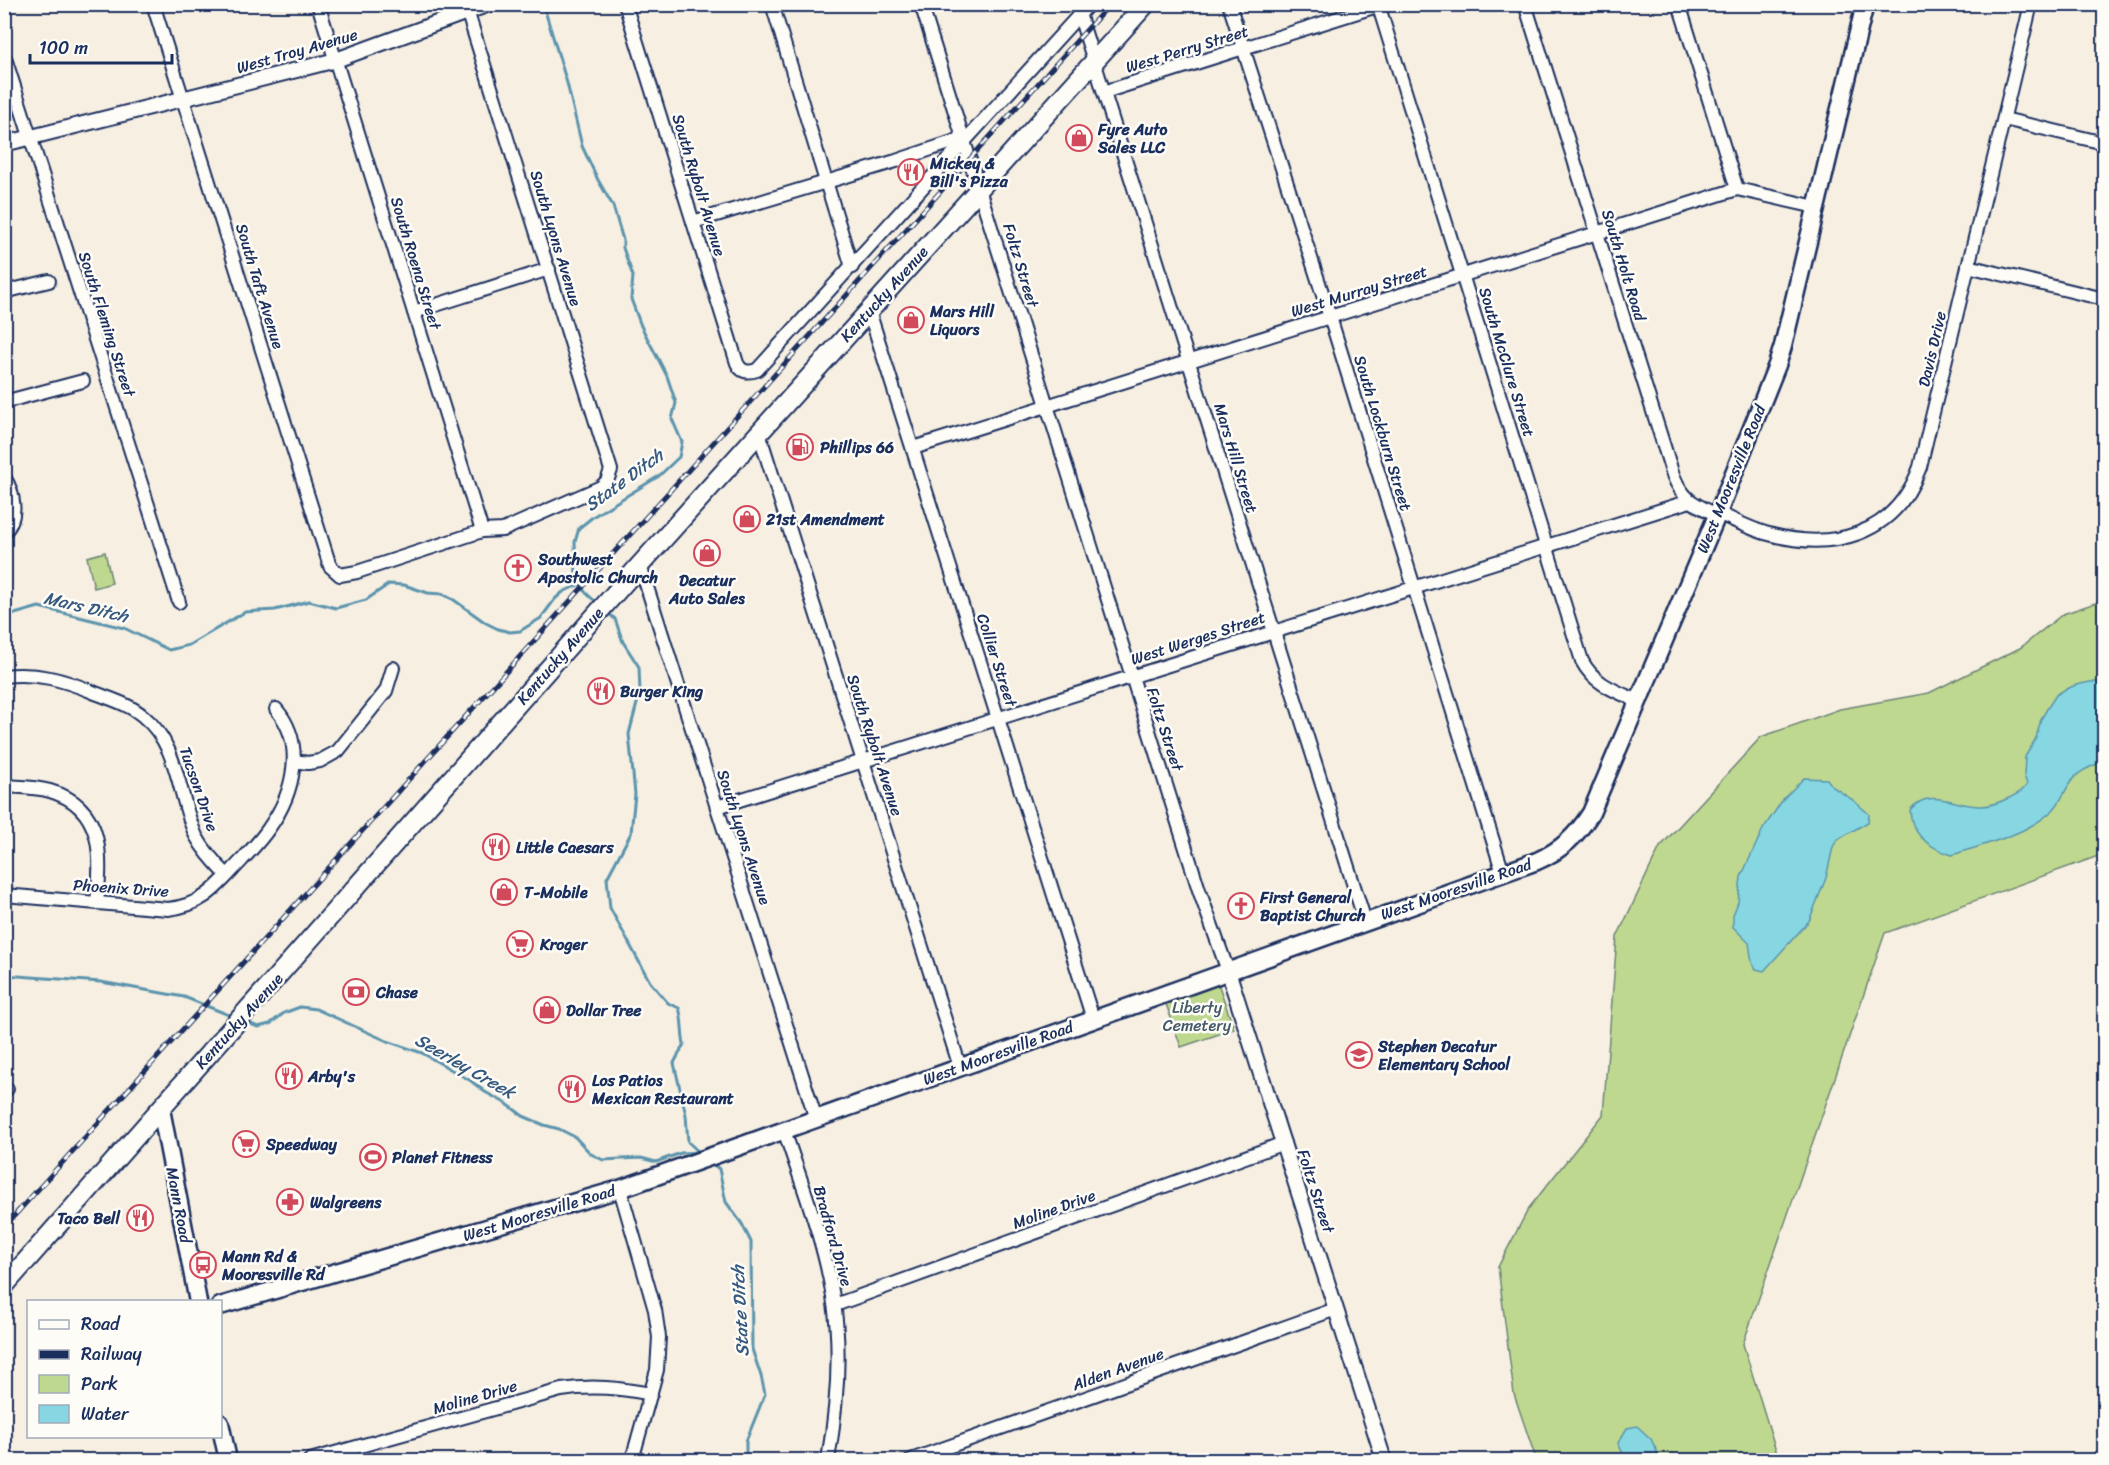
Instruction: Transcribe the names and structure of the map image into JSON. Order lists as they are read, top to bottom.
{
  "streets": {
    "main road": ["Kentucky Avenue", "West Mooresville Road", "Mann Road"],
    "street": [
      "West Perry Street",
      "West Troy Avenue",
      "South Rybolt Avenue",
      "South Lyons Avenue",
      "South Roena Street",
      "Foltz Street",
      "South Holt Road",
      "South Taft Avenue",
      "West Murray Street",
      "South Fleming Street",
      "Davis Drive",
      "South McClure Street",
      "South Lockburn Street",
      "Mars Hill Street",
      "West Werges Street",
      "Collier Street",
      "Tucson Drive",
      "Phoenix Drive",
      "Moline Drive",
      "Bradford Drive",
      "Alden Avenue"
    ]
  },
  "crossings": [
    ["West Perry Street", "South McClure Street"],
    ["West Perry Street", "South Lockburn Street"],
    ["West Perry Street", "Mars Hill Street"],
    ["West Troy Avenue", "South Lyons Avenue"],
    ["West Troy Avenue", "South Roena Street"],
    ["West Troy Avenue", "South Taft Avenue"],
    ["West Troy Avenue", "South Fleming Street"],
    ["South Rybolt Avenue", "Kentucky Avenue"],
    ["South Rybolt Avenue", "West Mooresville Road"],
    ["South Rybolt Avenue", "West Werges Street"],
    ["South Lyons Avenue", "South Roena Street"],
    ["South Lyons Avenue", "South Taft Avenue"],
    ["South Lyons Avenue", "Kentucky Avenue"],
    ["South Lyons Avenue", "West Mooresville Road"],
    ["South Lyons Avenue", "West Werges Street"],
    ["South Roena Street", "South Taft Avenue"],
    ["Foltz Street", "West Murray Street"],
    ["Foltz Street", "Kentucky Avenue"],
    ["Foltz Street", "West Mooresville Road"],
    ["Foltz Street", "West Werges Street"],
    ["Foltz Street", "Moline Drive"],
    ["Foltz Street", "Alden Avenue"],
    ["South Holt Road", "West Murray Street"],
    ["South Holt Road", "Davis Drive"],
    ["South Holt Road", "West Mooresville Road"],
    ["South Holt Road", "West Werges Street"],
    ["West Murray Street", "South McClure Street"],
    ["West Murray Street", "South Lockburn Street"],
    ["West Murray Street", "Mars Hill Street"],
    ["West Murray Street", "West Mooresville Road"],
    ["West Murray Street", "Collier Street"],
    ["Kentucky Avenue", "Mars Hill Street"],
    ["Kentucky Avenue", "Collier Street"],
    ["Kentucky Avenue", "Mann Road"],
    ["Davis Drive", "West Mooresville Road"],
    ["South McClure Street", "West Mooresville Road"],
    ["South McClure Street", "West Werges Street"],
    ["South Lockburn Street", "West Mooresville Road"],
    ["South Lockburn Street", "West Werges Street"],
    ["Mars Hill Street", "West Mooresville Road"],
    ["Mars Hill Street", "West Werges Street"],
    ["West Mooresville Road", "Collier Street"],
    ["West Mooresville Road", "Bradford Drive"],
    ["West Werges Street", "Collier Street"],
    ["Tucson Drive", "Phoenix Drive"],
    ["Moline Drive", "Bradford Drive"]
  ],
  "water": ["State Ditch", "Mars Ditch", "Seerley Creek"],
  "parks": ["Liberty Cemetery"],
  "places": {
    "shop": [
      "Fyre Auto Sales LLC",
      "Mars Hill Liquors",
      "21st Amendment",
      "Decatur Auto Sales",
      "T-Mobile",
      "Dollar Tree"
    ],
    "restaurant": [
      "Mickey & Bill's Pizza",
      "Burger King",
      "Little Caesars",
      "Arby's",
      "Los Patios Mexican Restaurant",
      "Taco Bell"
    ],
    "fuel station": ["Phillips 66"],
    "church": ["Southwest Apostolic Church", "First General Baptist Church"],
    "supermarket": ["Kroger", "Speedway"],
    "bank": ["Chase"],
    "school or university": ["Stephen Decatur Elementary School"],
    "sports": ["Planet Fitness"],
    "pharmacy": ["Walgreens"],
    "bus stop": ["Mann Rd & Mooresville Rd"]
  },
  "legend": [
    "Road",
    "Railway",
    "Park",
    "Water"
  ],
  "scale_bar": "100 m"
}
